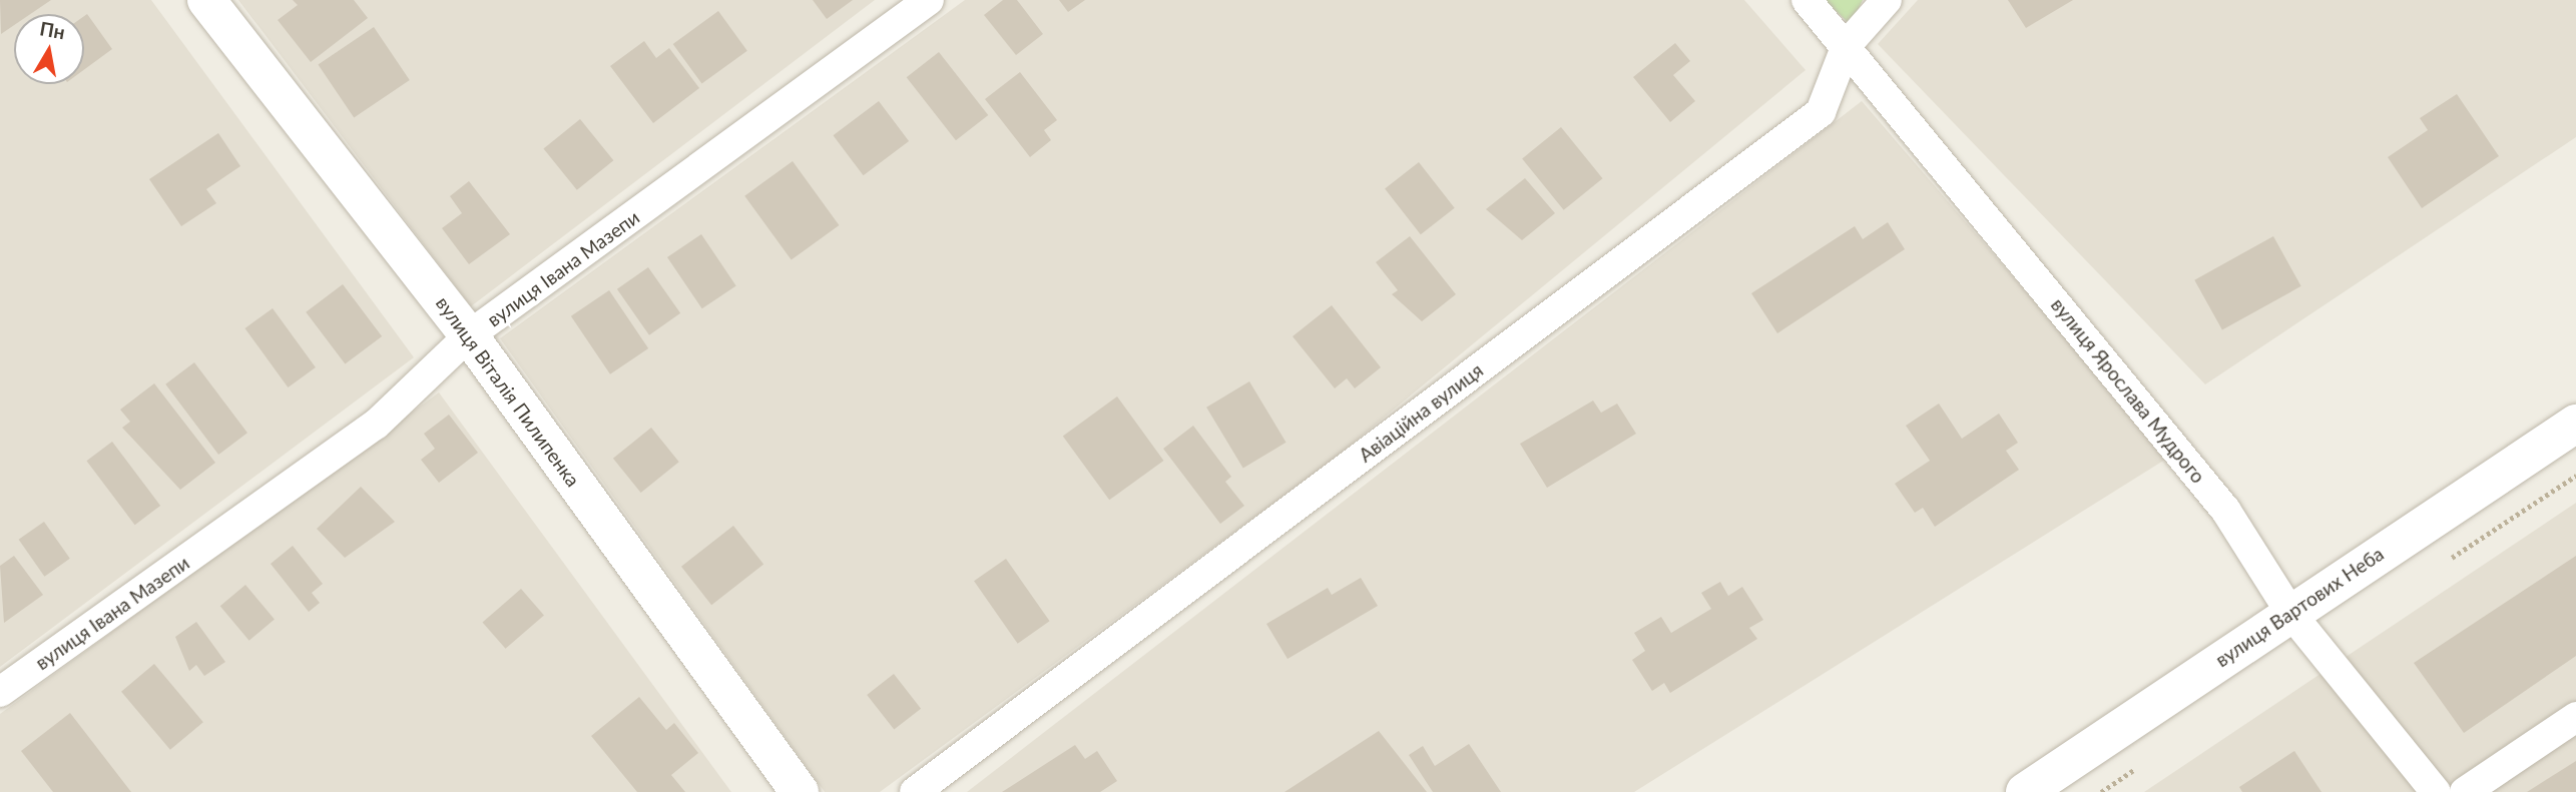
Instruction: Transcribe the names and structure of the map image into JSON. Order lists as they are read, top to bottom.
{
  "streets": {
    "street": [
      "вулиця Івана Мазепи",
      "вулиця Ярослава Мудрого",
      "вулиця Віталія Пилипенка",
      "Авіаційна вулиця",
      "вулиця Вартових Неба"
    ]
  },
  "crossings": [
    ["вулиця Івана Мазепи", "вулиця Віталія Пилипенка"],
    ["вулиця Ярослава Мудрого", "Авіаційна вулиця"],
    ["вулиця Ярослава Мудрого", "вулиця Вартових Неба"]
  ],
  "north": "top"
}
